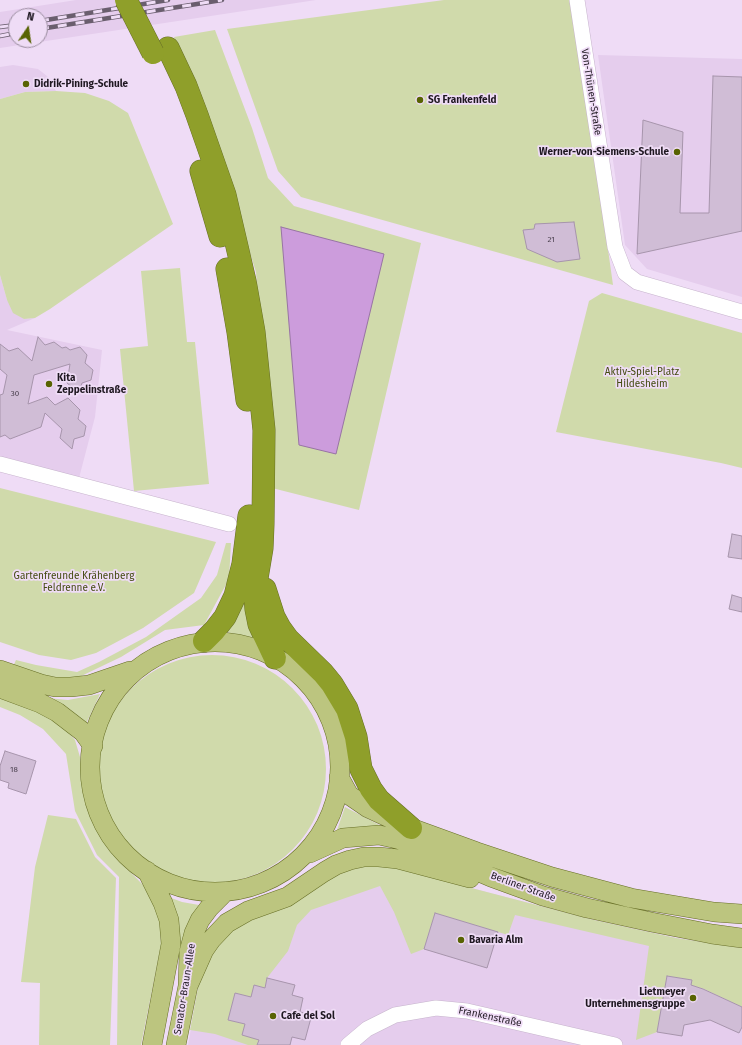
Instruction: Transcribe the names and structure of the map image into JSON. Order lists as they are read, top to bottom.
{
  "streets": {
    "main road": ["Berliner Straße", "Senator-Braun-Allee"],
    "street": ["Von-Thünen-Straße", "Frankenstraße"]
  },
  "parks": ["Aktiv-Spiel-Platz Hildesheim", "Gartenfreunde Krähenberg Feldrenne e.V."],
  "places": [
    "Didrik-Pining-Schule",
    "SG Frankenfeld",
    "Werner-von-Siemens-Schule",
    "Kita Zeppelinstraße",
    "Bavaria Alm",
    "Lietmeyer Unternehmensgruppe",
    "Cafe del Sol"
  ],
  "house_numbers": ["21", "30", "18"],
  "north": "top"
}
